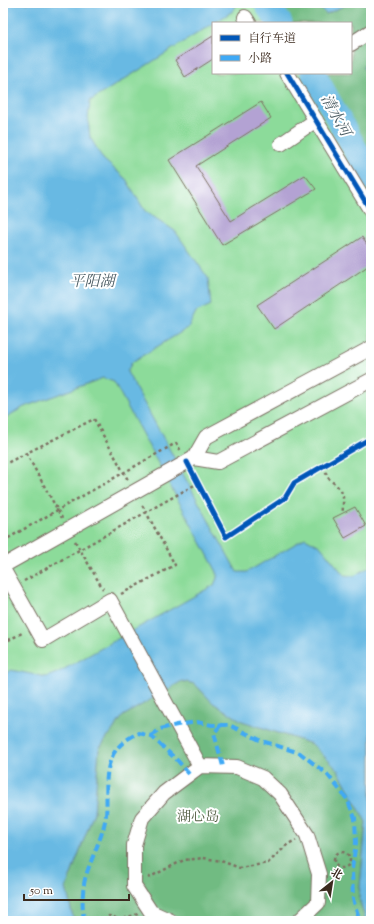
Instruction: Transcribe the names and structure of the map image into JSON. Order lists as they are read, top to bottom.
{
  "water": ["清水河", "平阳湖"],
  "parks": ["湖心岛"],
  "legend": ["自行车道", "小路"],
  "scale_bar": "50 m",
  "north": "top right"
}
